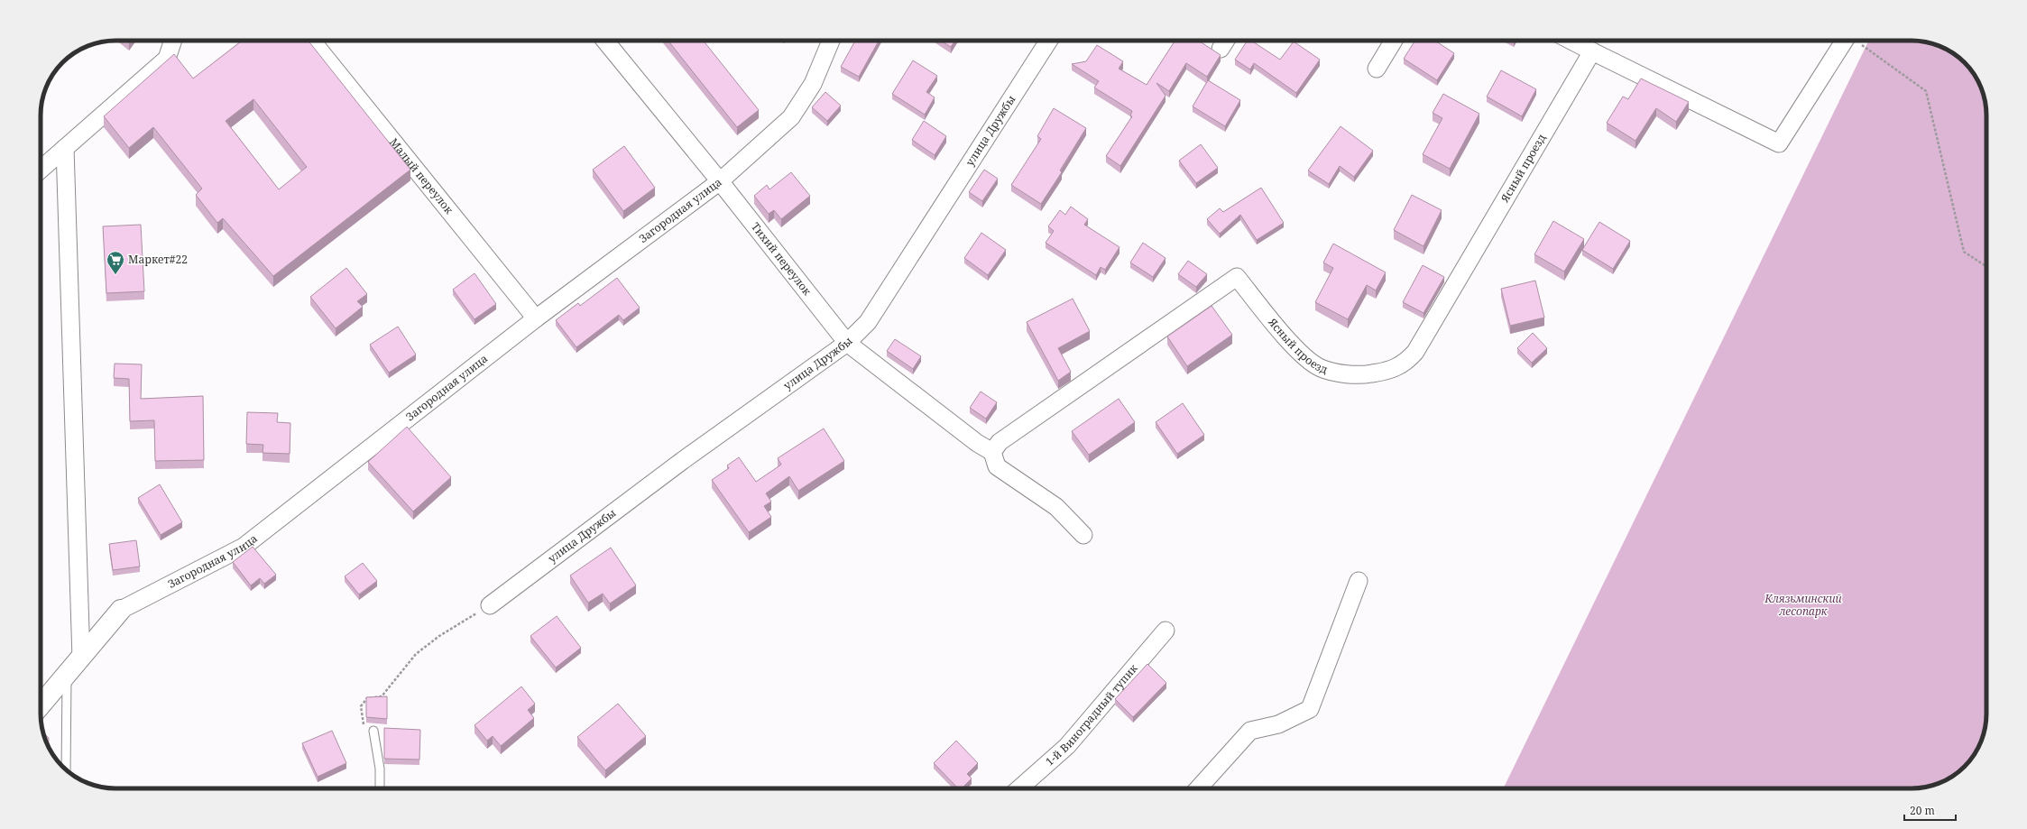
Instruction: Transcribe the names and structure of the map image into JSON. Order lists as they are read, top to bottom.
{
  "streets": {
    "street": [
      "улица Дружбы",
      "Ясный проезд",
      "Малый переулок",
      "Загородная улица",
      "Тихий переулок",
      "1-й Виноградный тупик"
    ]
  },
  "crossings": [
    ["улица Дружбы", "Тихий переулок"],
    ["Ясный проезд", "Тихий переулок"],
    ["Малый переулок", "Загородная улица"],
    ["Загородная улица", "Тихий переулок"]
  ],
  "parks": ["Клязьминский лесопарк"],
  "places": {
    "supermarket": ["Маркет#22"]
  },
  "scale_bar": "20 m"
}
